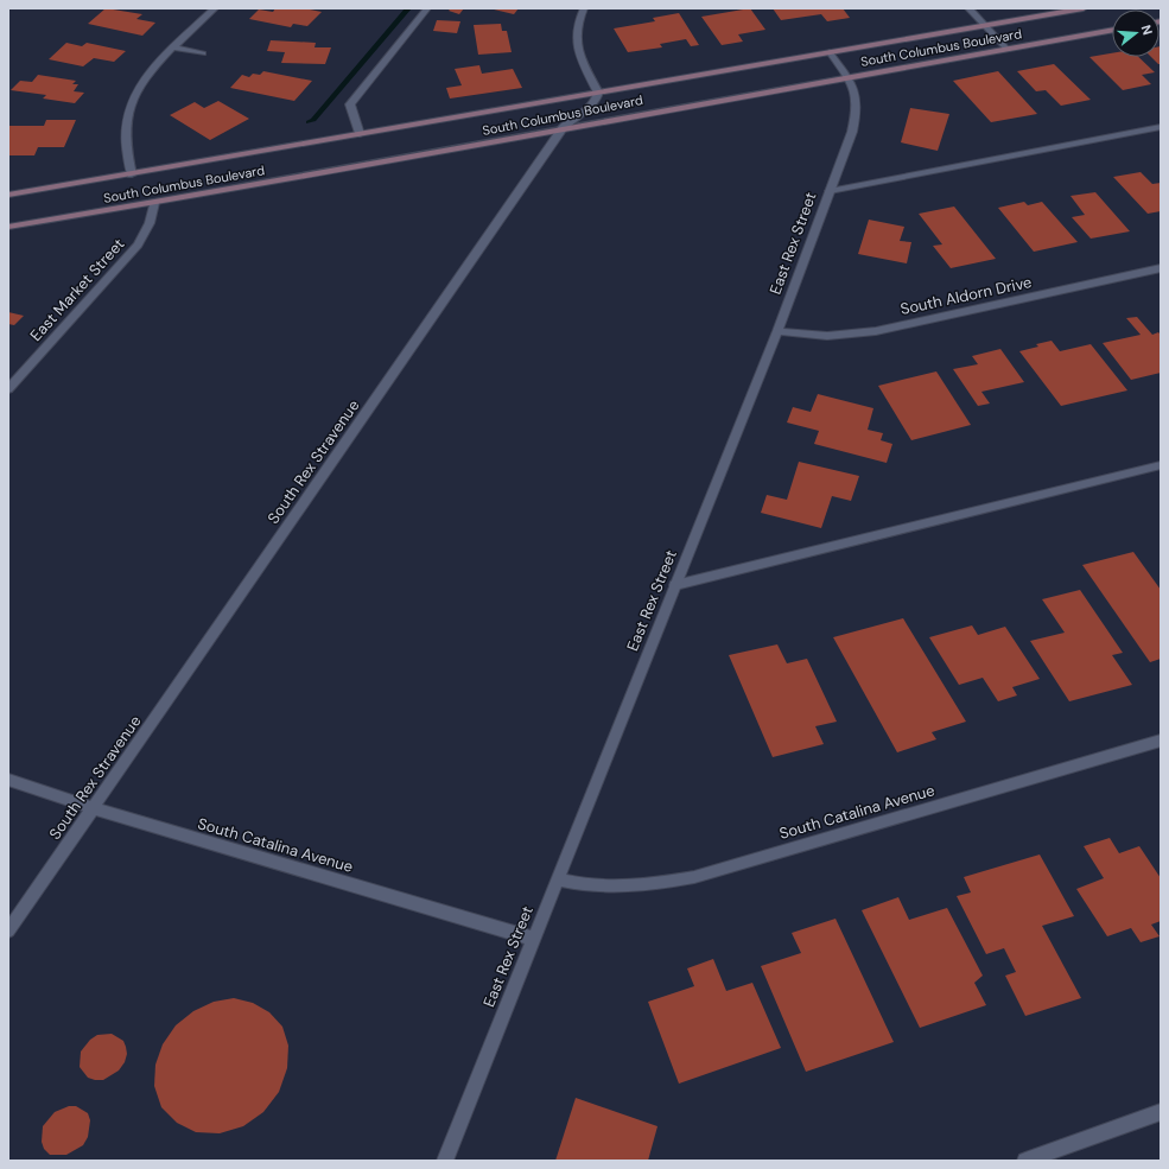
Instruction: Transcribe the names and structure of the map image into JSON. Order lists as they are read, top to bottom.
{
  "streets": {
    "street": [
      "South Columbus Boulevard",
      "East Rex Street",
      "East Market Street",
      "South Aldorn Drive",
      "South Rex Stravenue",
      "South Catalina Avenue"
    ]
  },
  "crossings": [
    ["South Columbus Boulevard", "East Rex Street"],
    ["South Columbus Boulevard", "East Market Street"],
    ["South Columbus Boulevard", "South Rex Stravenue"],
    ["East Rex Street", "South Aldorn Drive"],
    ["East Rex Street", "South Catalina Avenue"],
    ["South Rex Stravenue", "South Catalina Avenue"]
  ],
  "north": "right"
}
